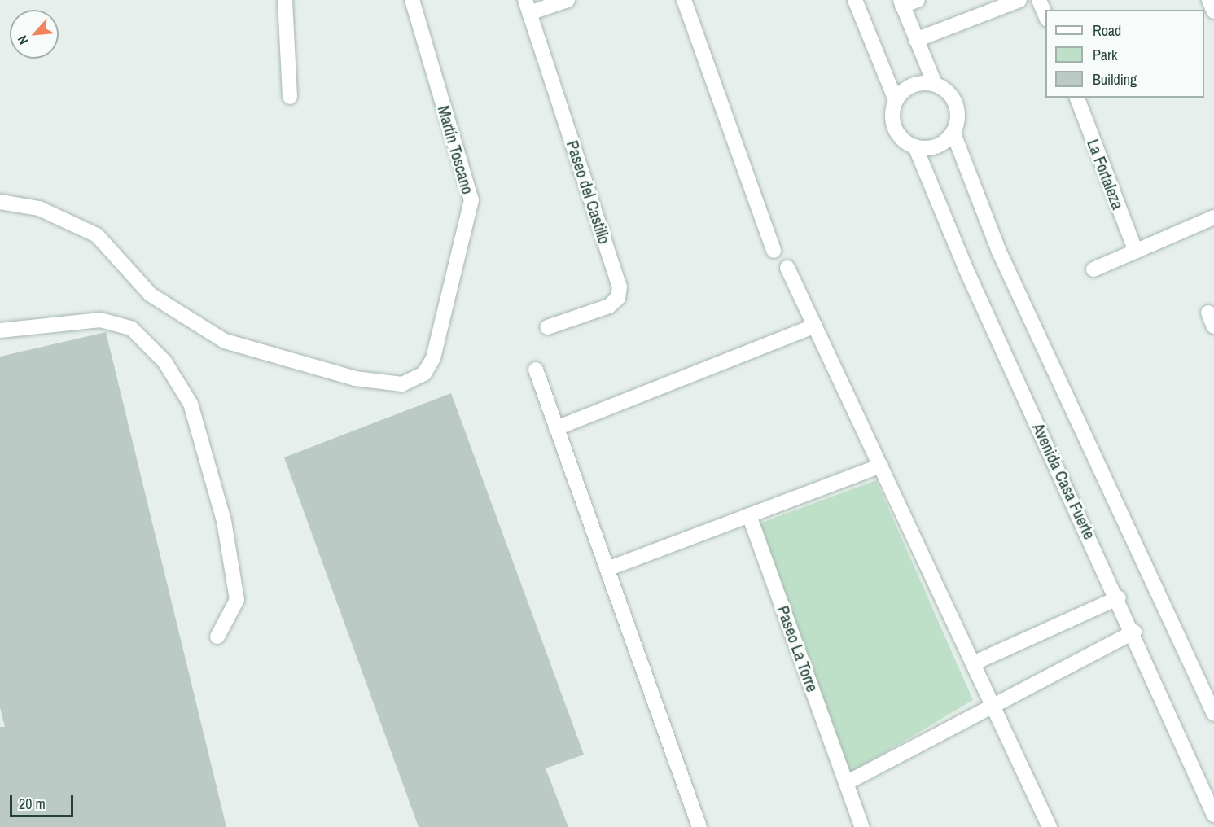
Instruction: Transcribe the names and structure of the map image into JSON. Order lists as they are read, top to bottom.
{
  "streets": {
    "street": [
      "Martín Toscano",
      "La Fortaleza",
      "Paseo del Castillo",
      "Avenida Casa Fuerte",
      "Paseo La Torre"
    ]
  },
  "legend": ["Road", "Park", "Building"],
  "scale_bar": "20 m",
  "north": "bottom left"
}
